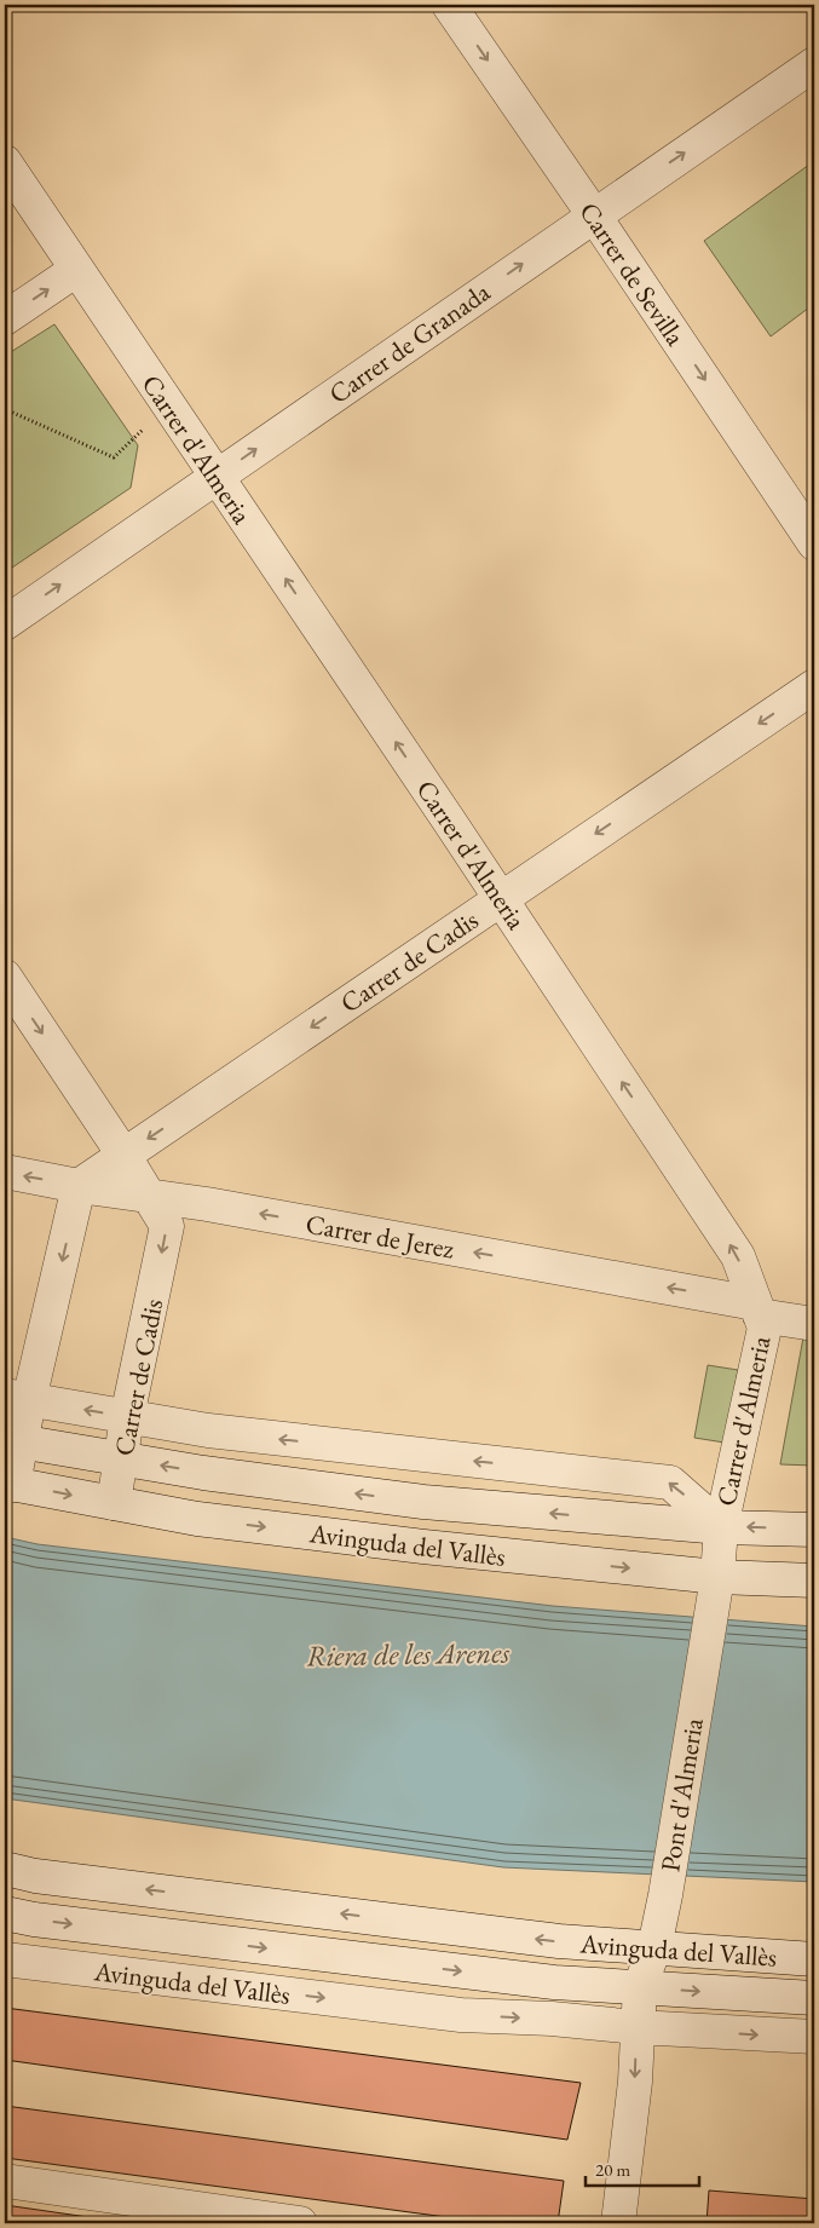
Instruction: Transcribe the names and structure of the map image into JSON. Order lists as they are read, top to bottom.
{
  "streets": {
    "street": [
      "Carrer de Sevilla",
      "Carrer de Granada",
      "Carrer d'Almeria",
      "Carrer de Cadis",
      "Carrer de Jerez",
      "Avinguda del Vallès",
      "Pont d'Almeria"
    ]
  },
  "crossings": [
    ["Carrer de Sevilla", "Carrer de Granada"],
    ["Carrer de Granada", "Carrer d'Almeria"],
    ["Carrer d'Almeria", "Carrer de Cadis"],
    ["Carrer d'Almeria", "Carrer de Jerez"],
    ["Carrer d'Almeria", "Avinguda del Vallès"],
    ["Carrer d'Almeria", "Pont d'Almeria"],
    ["Carrer de Cadis", "Carrer de Jerez"],
    ["Carrer de Cadis", "Avinguda del Vallès"],
    ["Avinguda del Vallès", "Pont d'Almeria"]
  ],
  "one_way": [
    "Carrer de Sevilla",
    "Carrer de Granada",
    "Carrer d'Almeria",
    "Carrer de Cadis"
  ],
  "water": ["Riera de les Arenes"],
  "scale_bar": "20 m"
}
